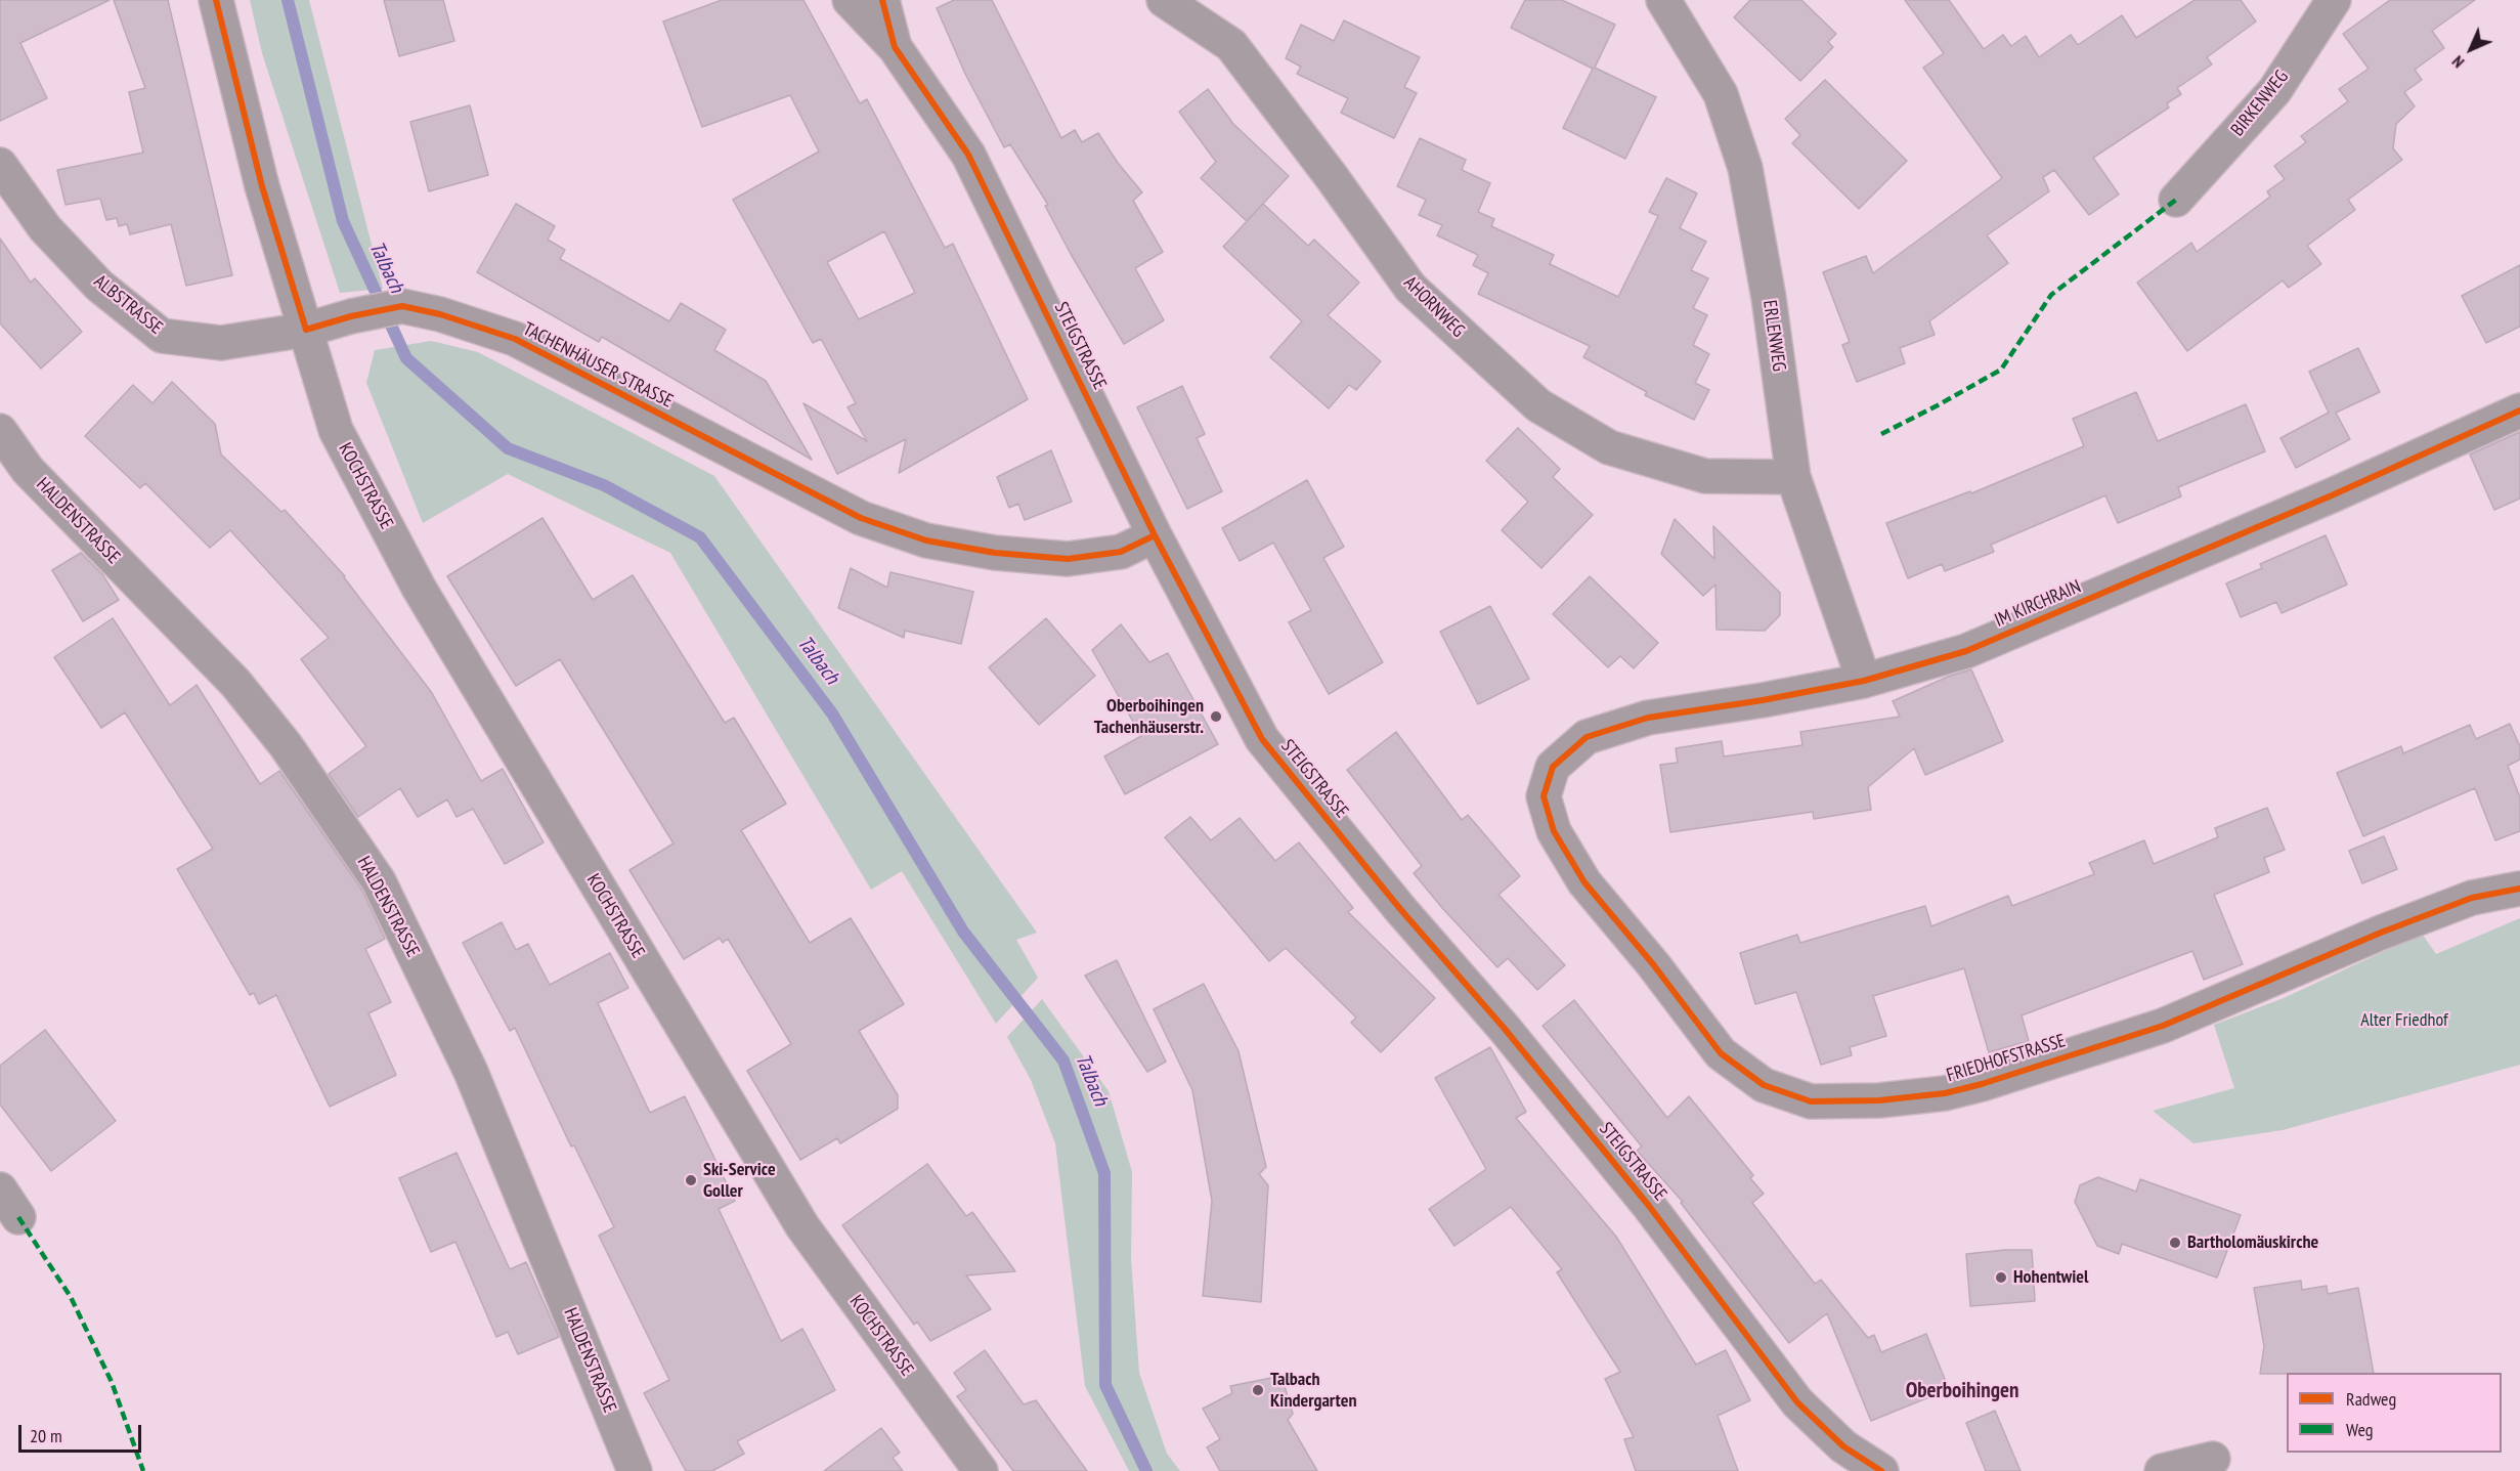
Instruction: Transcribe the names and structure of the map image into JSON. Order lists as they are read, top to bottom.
{
  "streets": {
    "street": [
      "BIRKENWEG",
      "ALBSTRASSE",
      "AHORNWEG",
      "ERLENWEG",
      "STEIGSTRASSE",
      "TACHENHÄUSER STRASSE",
      "KOCHSTRASSE",
      "HALDENSTRASSE",
      "IM KIRCHRAIN",
      "FRIEDHOFSTRASSE"
    ]
  },
  "crossings": [
    ["ALBSTRASSE", "TACHENHÄUSER STRASSE"],
    ["ALBSTRASSE", "KOCHSTRASSE"],
    ["AHORNWEG", "ERLENWEG"],
    ["ERLENWEG", "IM KIRCHRAIN"],
    ["STEIGSTRASSE", "TACHENHÄUSER STRASSE"],
    ["TACHENHÄUSER STRASSE", "KOCHSTRASSE"],
    ["IM KIRCHRAIN", "FRIEDHOFSTRASSE"]
  ],
  "districts": ["Oberboihingen"],
  "water": ["Talbach"],
  "parks": ["Alter Friedhof"],
  "places": [
    "Oberboihingen Tachenhäuserstr.",
    "Ski-Service Goller",
    "Bartholomäuskirche",
    "Hohentwiel",
    "Talbach Kindergarten"
  ],
  "legend": ["Radweg", "Weg"],
  "scale_bar": "20 m",
  "north": "bottom left"
}
